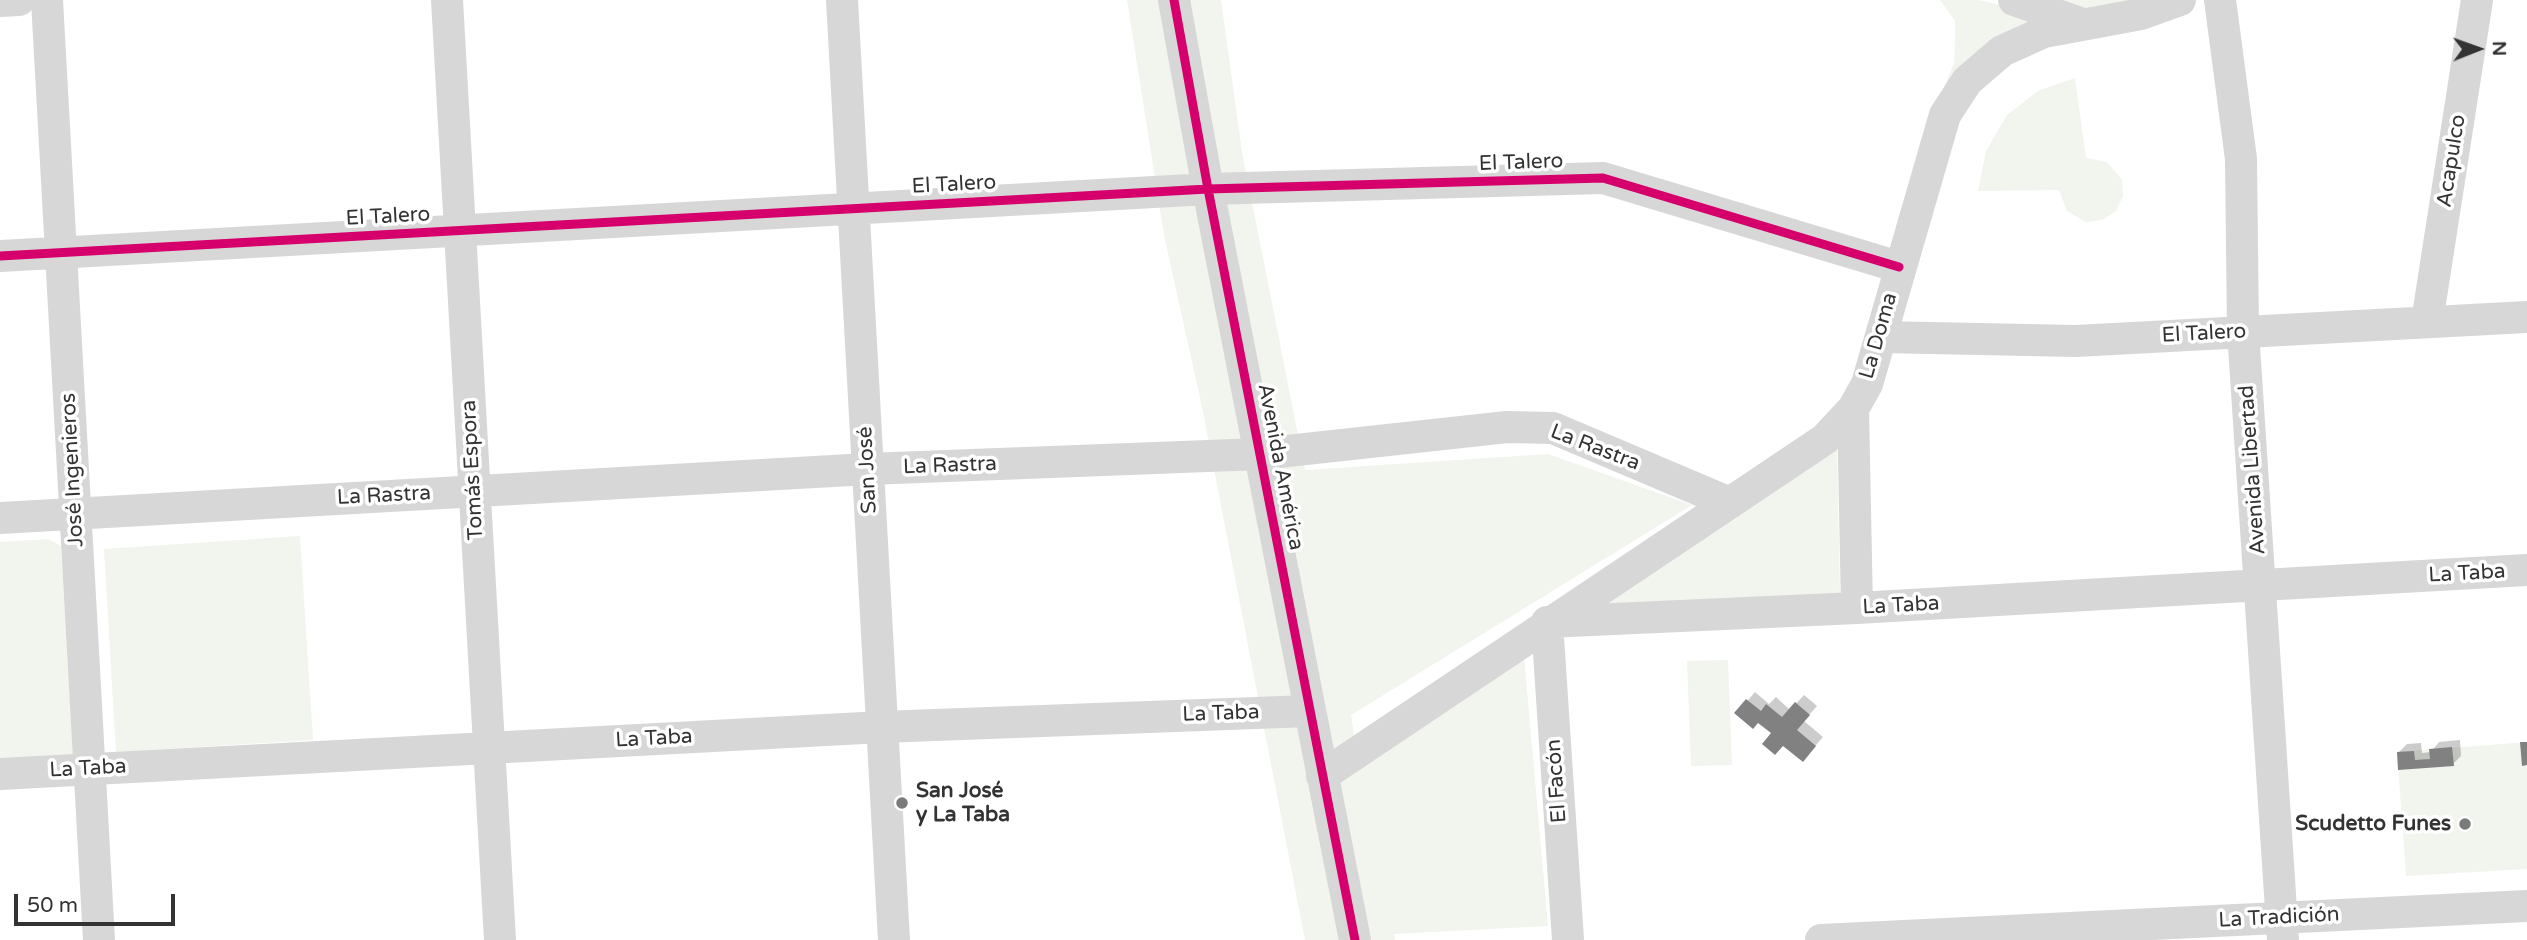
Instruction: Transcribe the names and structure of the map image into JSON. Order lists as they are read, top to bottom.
{
  "streets": {
    "street": [
      "Acapulco",
      "El Talero",
      "La Doma",
      "La Rastra",
      "Avenida América",
      "José Ingenieros",
      "Tomás Espora",
      "San José",
      "Avenida Libertad",
      "La Taba",
      "El Facón",
      "La Tradición"
    ]
  },
  "crossings": [
    ["Acapulco", "El Talero"],
    ["El Talero", "La Doma"],
    ["El Talero", "Avenida América"],
    ["El Talero", "José Ingenieros"],
    ["El Talero", "Tomás Espora"],
    ["El Talero", "San José"],
    ["El Talero", "Avenida Libertad"],
    ["La Doma", "La Taba"],
    ["La Rastra", "Avenida América"],
    ["La Rastra", "José Ingenieros"],
    ["La Rastra", "Tomás Espora"],
    ["La Rastra", "San José"],
    ["Avenida América", "La Taba"],
    ["José Ingenieros", "La Taba"],
    ["Tomás Espora", "La Taba"],
    ["San José", "La Taba"],
    ["Avenida Libertad", "La Taba"],
    ["Avenida Libertad", "La Tradición"],
    ["La Taba", "El Facón"]
  ],
  "places": ["San José y La Taba", "Scudetto Funes"],
  "scale_bar": "50 m",
  "north": "right"
}
